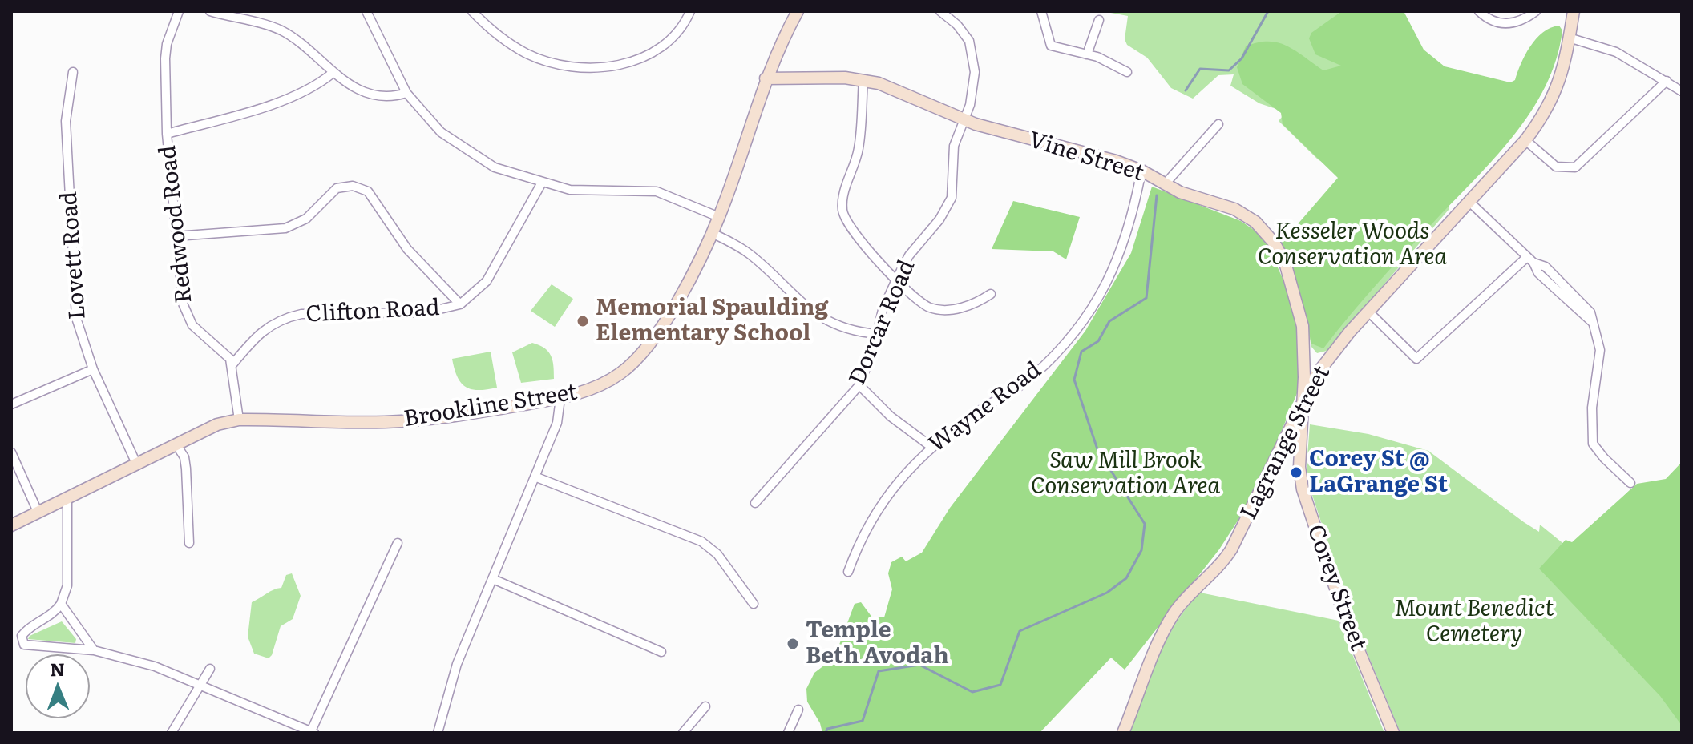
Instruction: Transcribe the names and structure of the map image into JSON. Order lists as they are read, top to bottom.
{
  "streets": {
    "main road": [
      "Vine Street",
      "Brookline Street",
      "Lagrange Street",
      "Corey Street"
    ],
    "street": [
      "Redwood Road",
      "Lovett Road",
      "Clifton Road",
      "Dorcar Road",
      "Wayne Road"
    ]
  },
  "crossings": [
    ["Vine Street", "Dorcar Road"],
    ["Vine Street", "Brookline Street"],
    ["Vine Street", "Wayne Road"],
    ["Vine Street", "Lagrange Street"],
    ["Vine Street", "Corey Street"],
    ["Redwood Road", "Clifton Road"],
    ["Lovett Road", "Brookline Street"],
    ["Lagrange Street", "Corey Street"]
  ],
  "parks": ["Kesseler Woods Conservation Area", "Saw Mill Brook Conservation Area", "Mount Benedict Cemetery"],
  "places": ["Memorial Spaulding Elementary School", "Corey St @ LaGrange St", "Temple Beth Avodah"],
  "north": "top"
}
